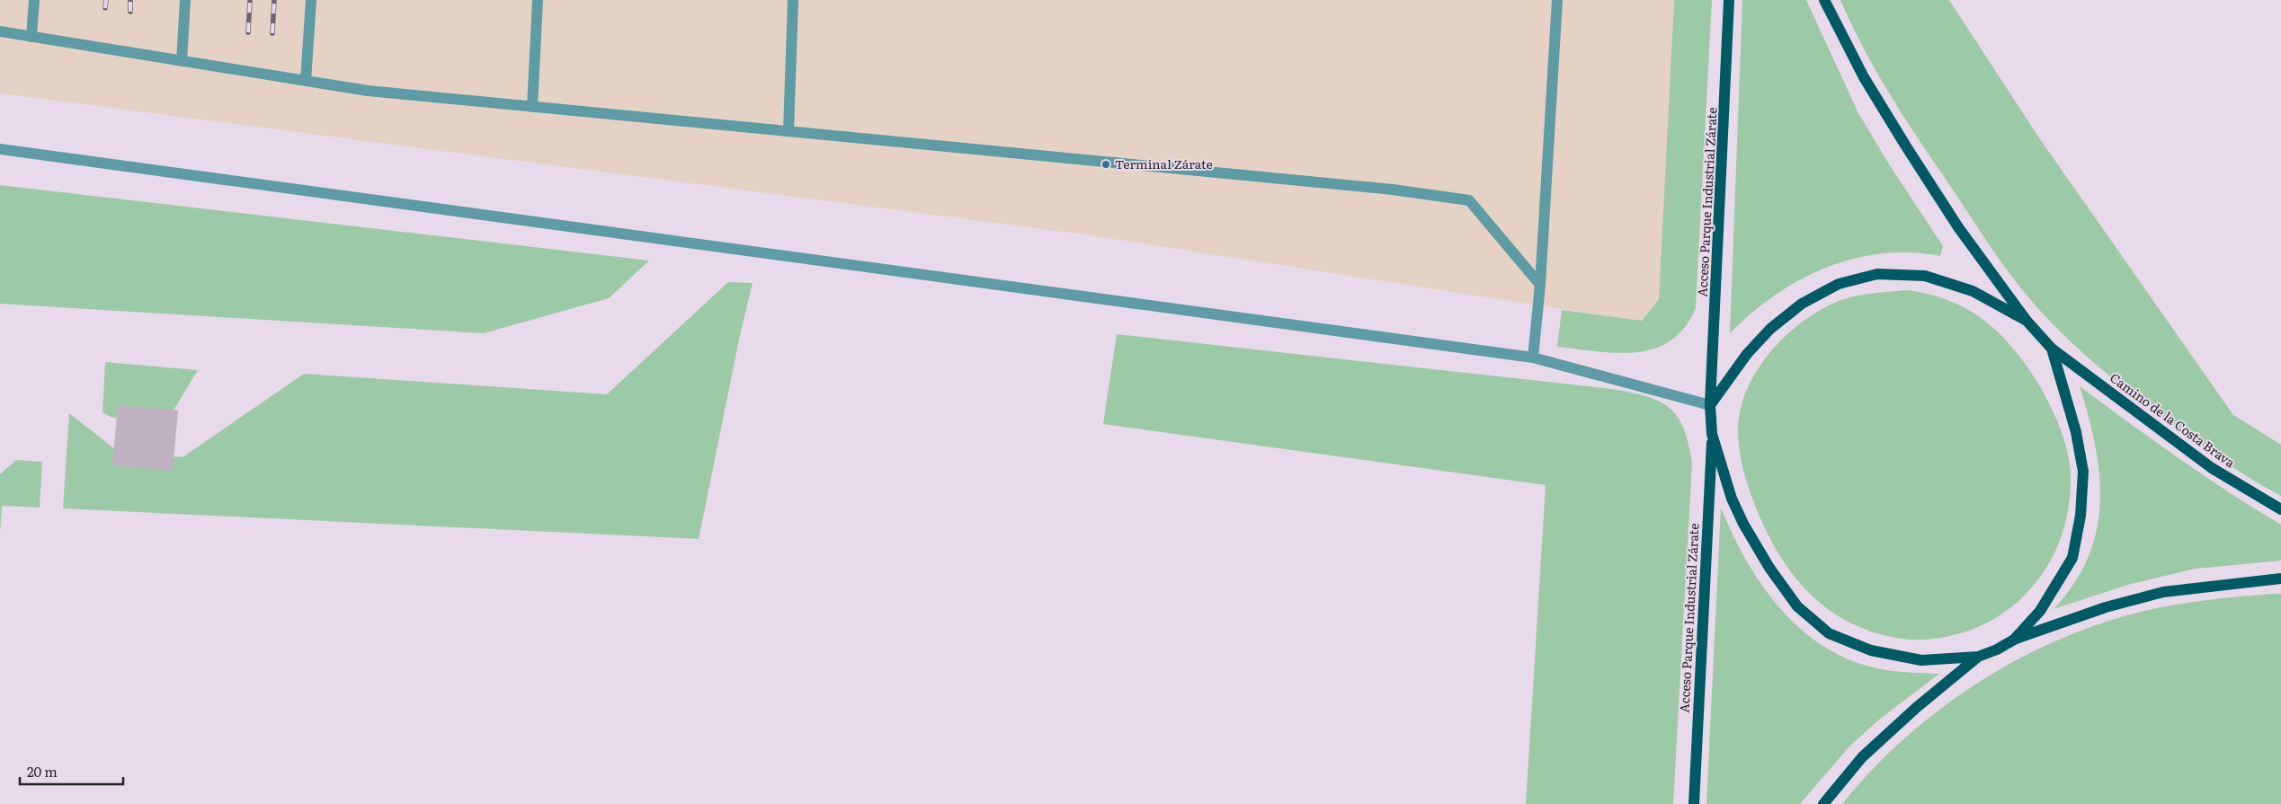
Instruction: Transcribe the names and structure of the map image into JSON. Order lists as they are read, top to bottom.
{
  "streets": {
    "main road": ["Acceso Parque Industrial Zárate", "Camino de la Costa Brava"]
  },
  "places": ["Terminal Zárate"],
  "scale_bar": "20 m"
}
